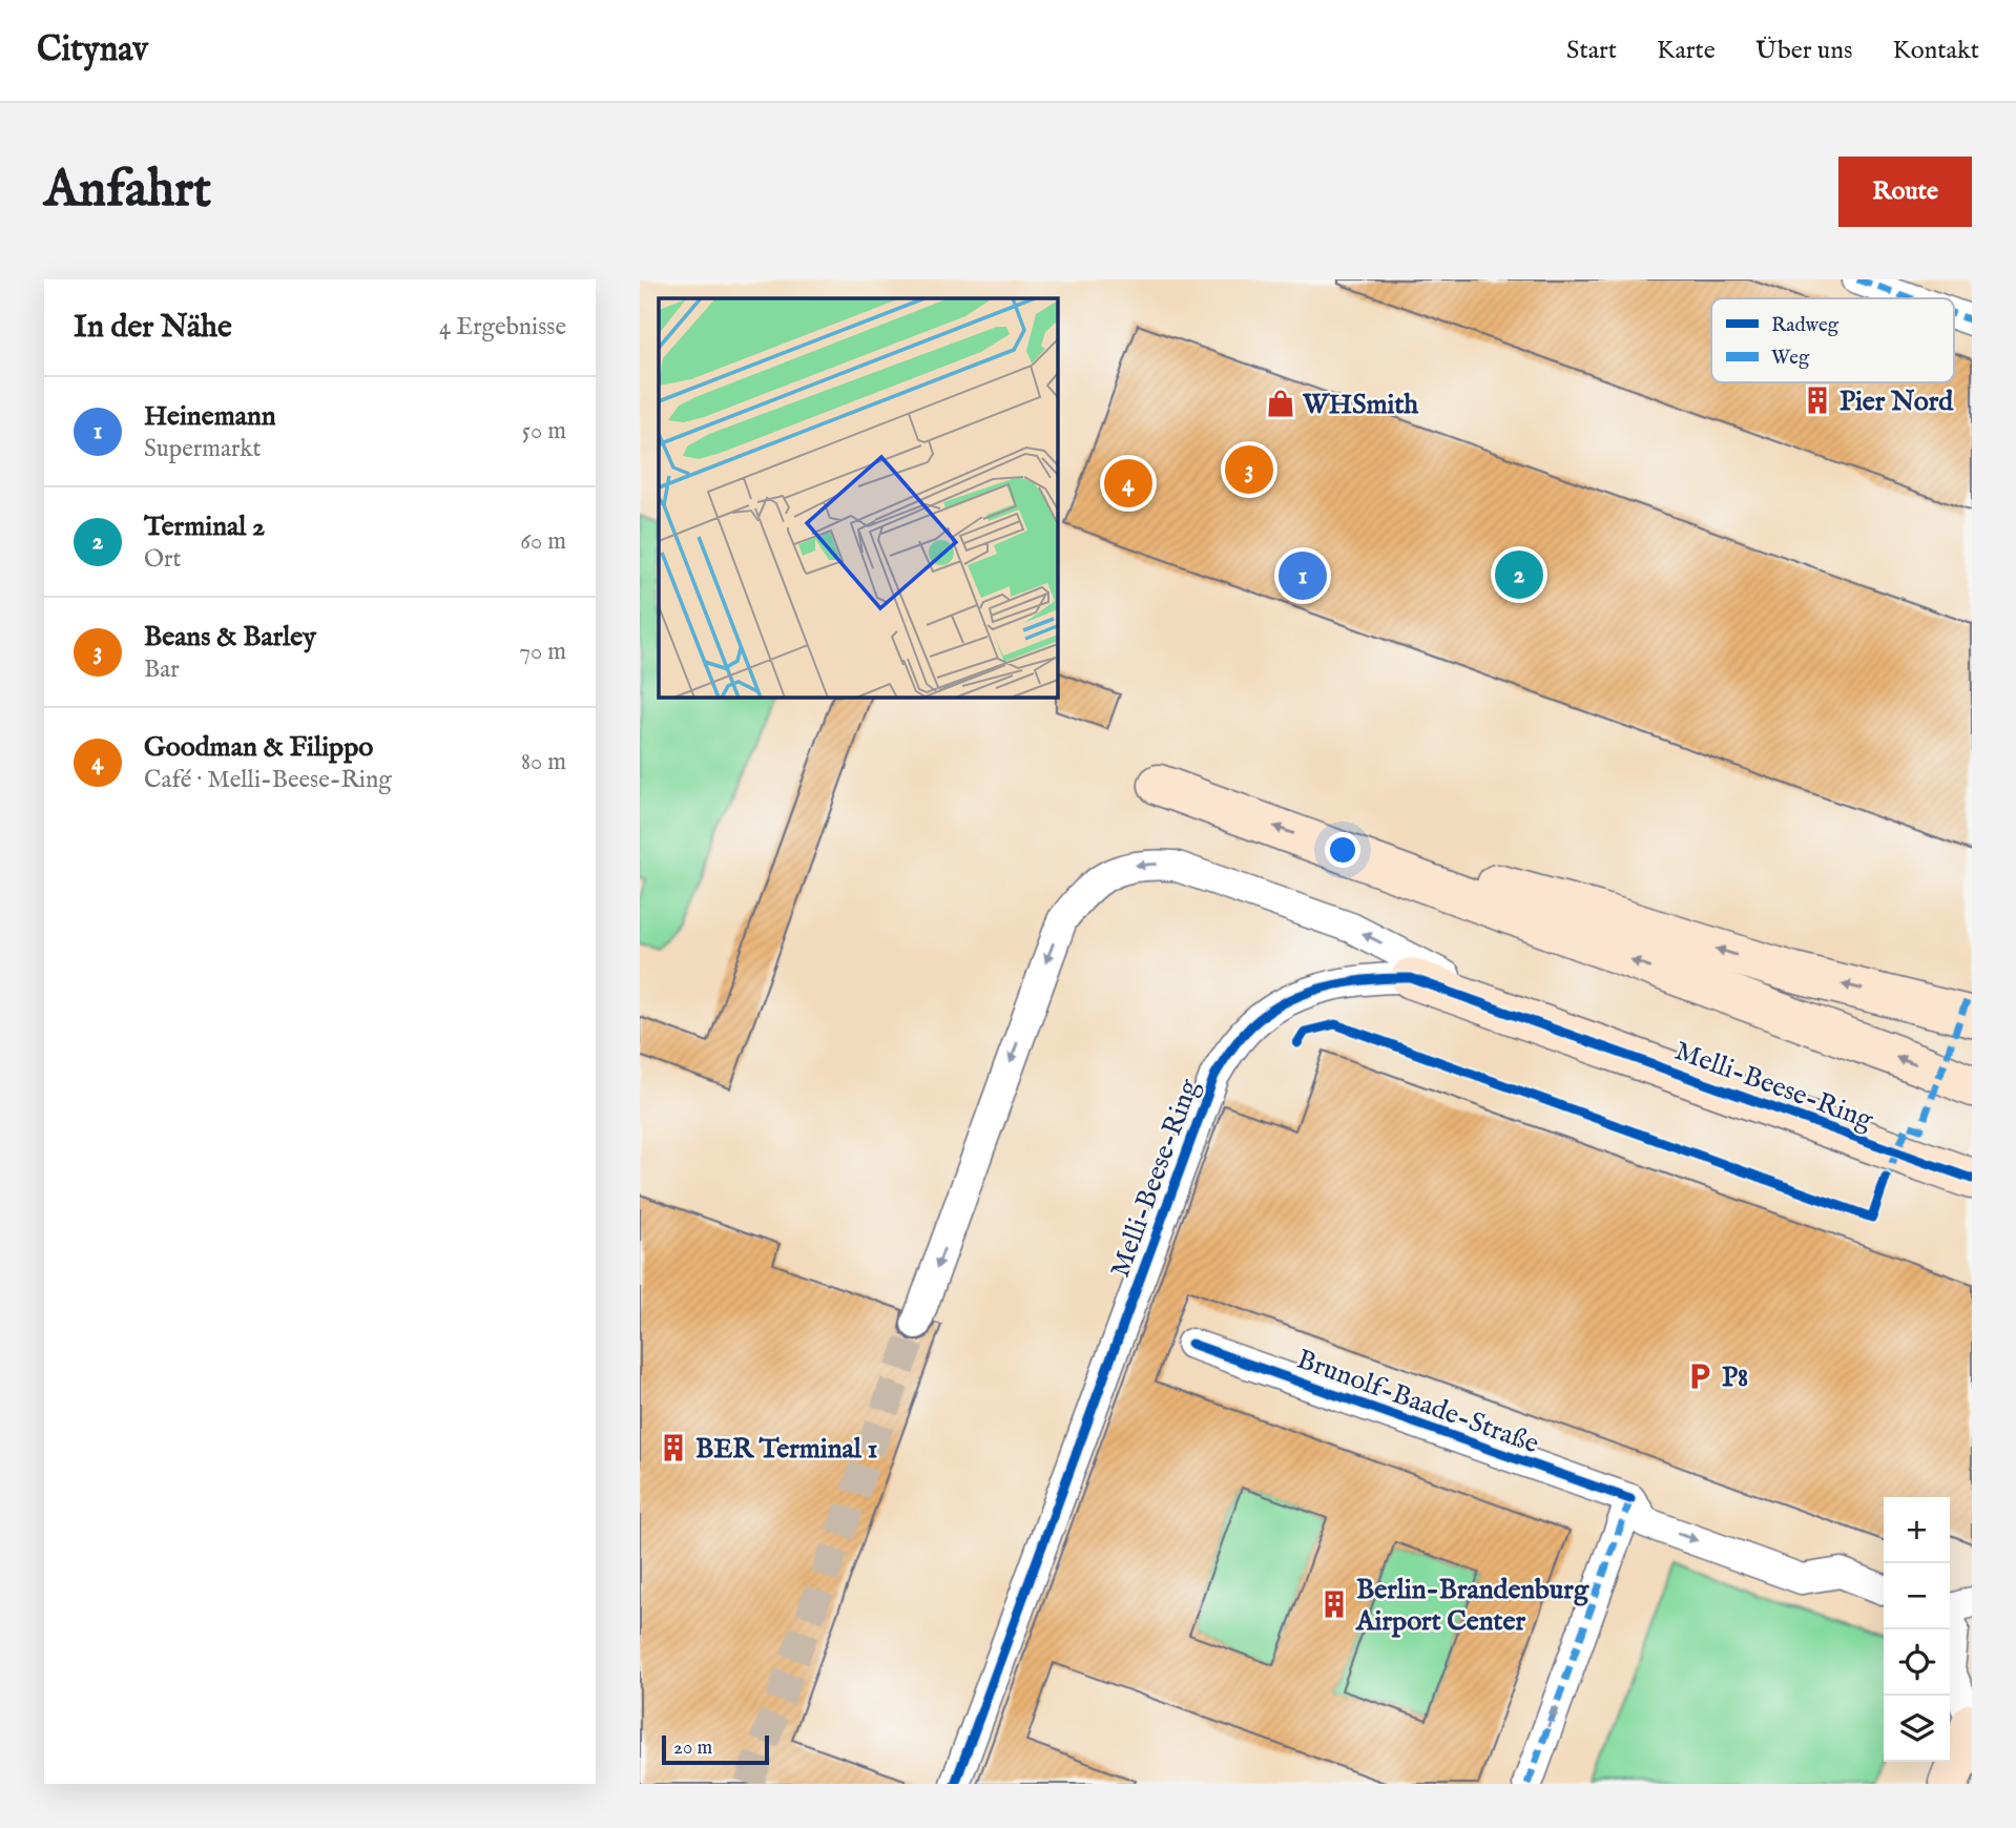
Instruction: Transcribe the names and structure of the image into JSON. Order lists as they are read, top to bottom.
{
  "streets": {
    "street": ["Melli-Beese-Ring", "Brunolf-Baade-Straße"]
  },
  "one_way": ["Brunolf-Baade-Straße"],
  "places": {
    "building": ["Pier Nord", "BER Terminal 1", "Berlin-Brandenburg Airport Center"],
    "shop": ["WHSmith"],
    "parking": ["P8"]
  },
  "legend": ["Radweg", "Weg"],
  "scale_bar": "20 m",
  "page": {
    "header": "Citynav",
    "nav": [
      "Start",
      "Karte",
      "Über uns",
      "Kontakt"
    ],
    "buttons": "Route",
    "title": "Anfahrt",
    "heading": ["In der Nähe", "4 Ergebnisse"],
    "list": [
      {
        "mark": "1",
        "name": "Heinemann",
        "note": "Supermarkt",
        "value": "50 m"
      },
      {
        "mark": "2",
        "name": "Terminal 2",
        "note": "Ort",
        "value": "60 m"
      },
      {
        "mark": "3",
        "name": "Beans & Barley",
        "note": "Bar",
        "value": "70 m"
      },
      {
        "mark": "4",
        "name": "Goodman & Filippo",
        "note": "Café · Melli-Beese-Ring",
        "value": "80 m"
      }
    ],
    "pins": [
      "3",
      "4",
      "2",
      "1"
    ],
    "map_buttons": ["+", "−"],
    "scale": "20 m"
  }
}
